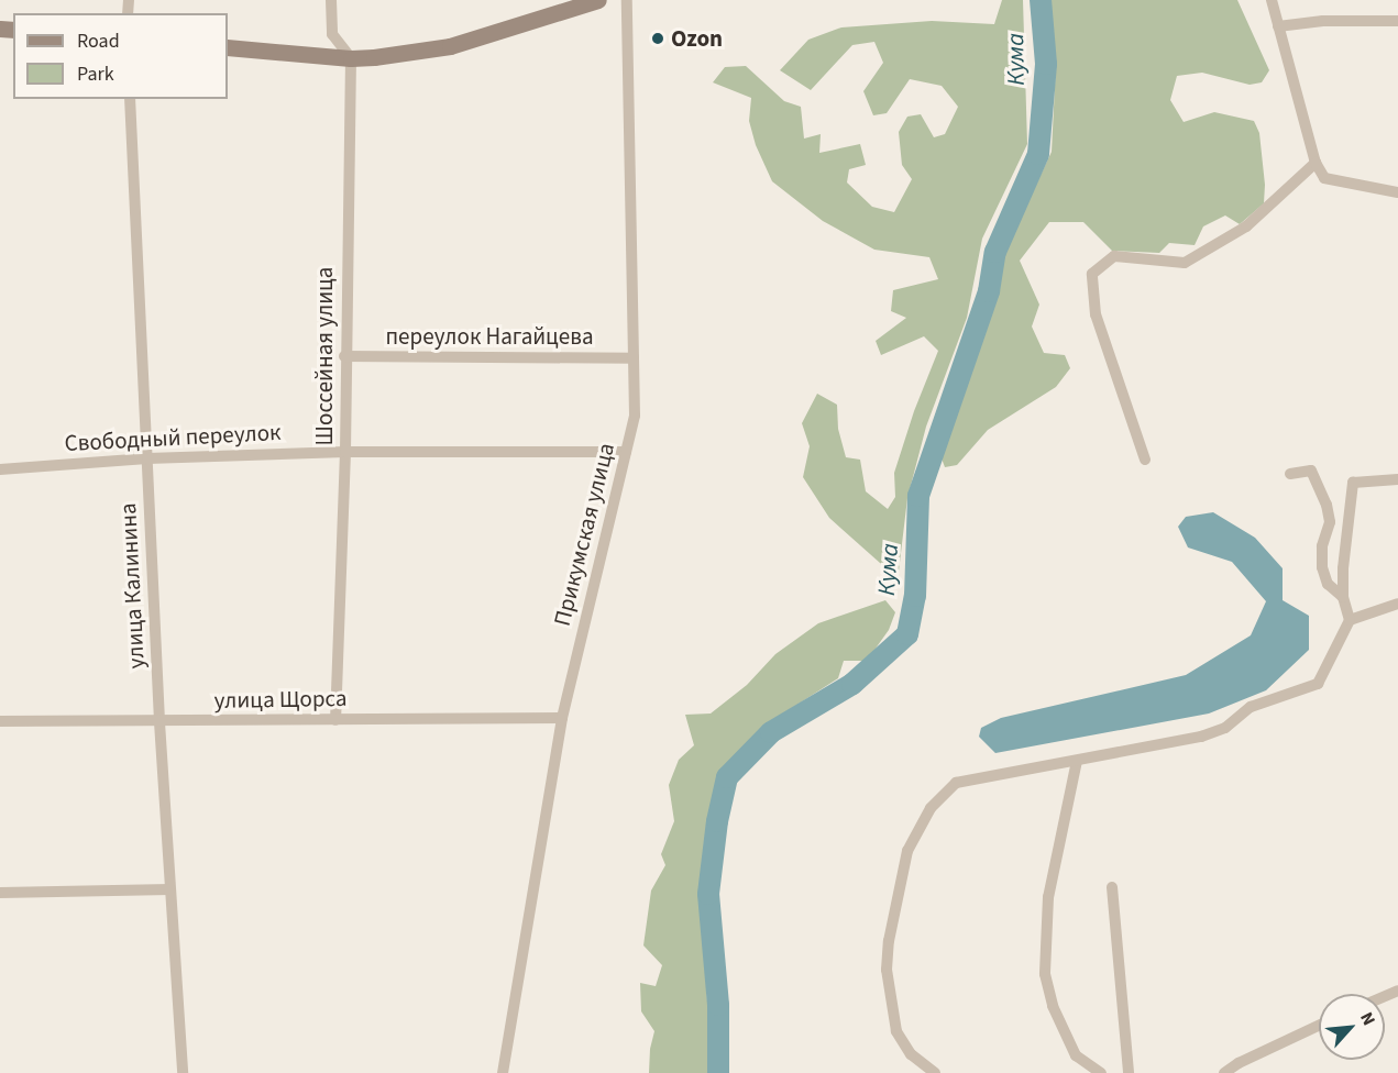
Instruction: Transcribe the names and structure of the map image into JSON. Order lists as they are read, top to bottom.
{
  "streets": {
    "street": [
      "переулок Нагайцева",
      "Шоссейная улица",
      "Свободный переулок",
      "Прикумская улица",
      "улица Калинина",
      "улица Щорса"
    ]
  },
  "crossings": [
    ["переулок Нагайцева", "Шоссейная улица"],
    ["переулок Нагайцева", "Прикумская улица"],
    ["Шоссейная улица", "Свободный переулок"],
    ["Шоссейная улица", "улица Щорса"],
    ["Свободный переулок", "Прикумская улица"],
    ["Свободный переулок", "улица Калинина"],
    ["Прикумская улица", "улица Щорса"],
    ["улица Калинина", "улица Щорса"]
  ],
  "water": ["Кума"],
  "places": ["Ozon"],
  "legend": ["Road", "Park"],
  "north": "top right"
}
